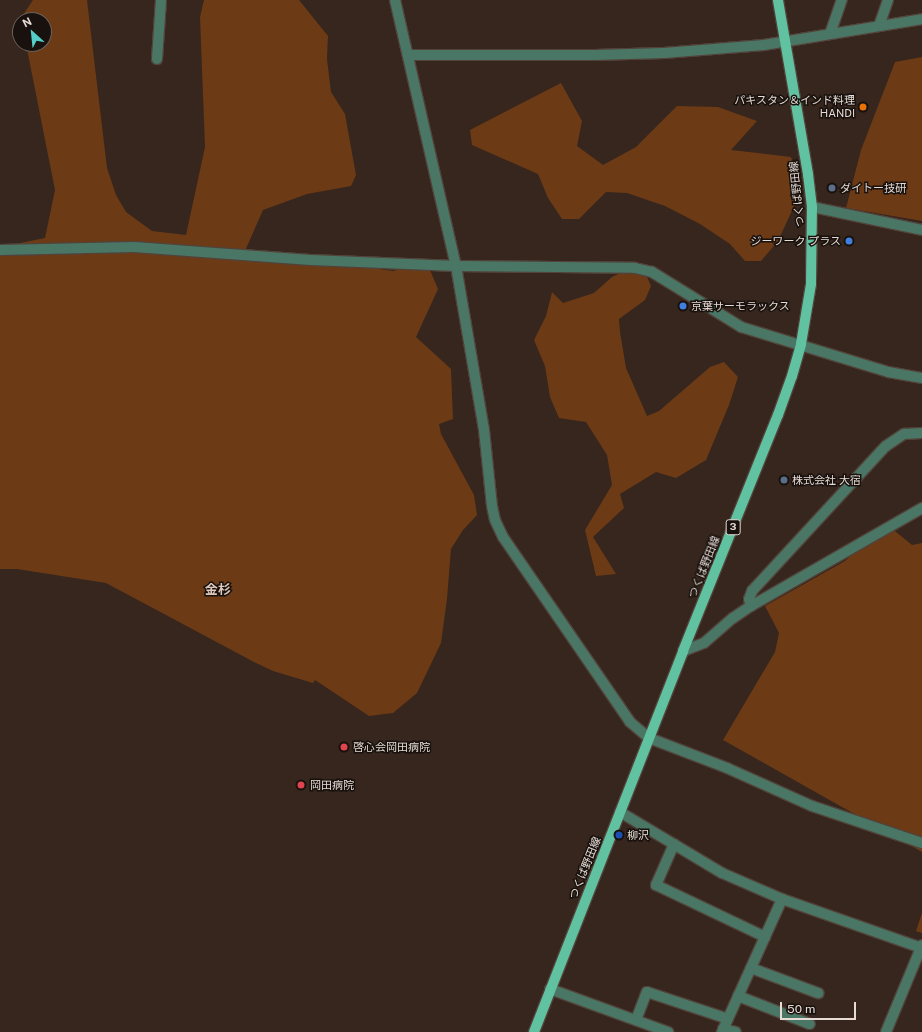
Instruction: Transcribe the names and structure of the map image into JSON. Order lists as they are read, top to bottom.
{
  "streets": {
    "main road": ["つくば野田線", "3"]
  },
  "districts": ["金杉"],
  "places": [
    "パキスタン＆インド料理 HANDI",
    "ダイトー技研",
    "ジーワーク プラス",
    "京葉サーモラックス",
    "株式会社 大宿",
    "啓心会岡田病院",
    "岡田病院",
    "柳沢"
  ],
  "scale_bar": "50 m",
  "north": "top left"
}
